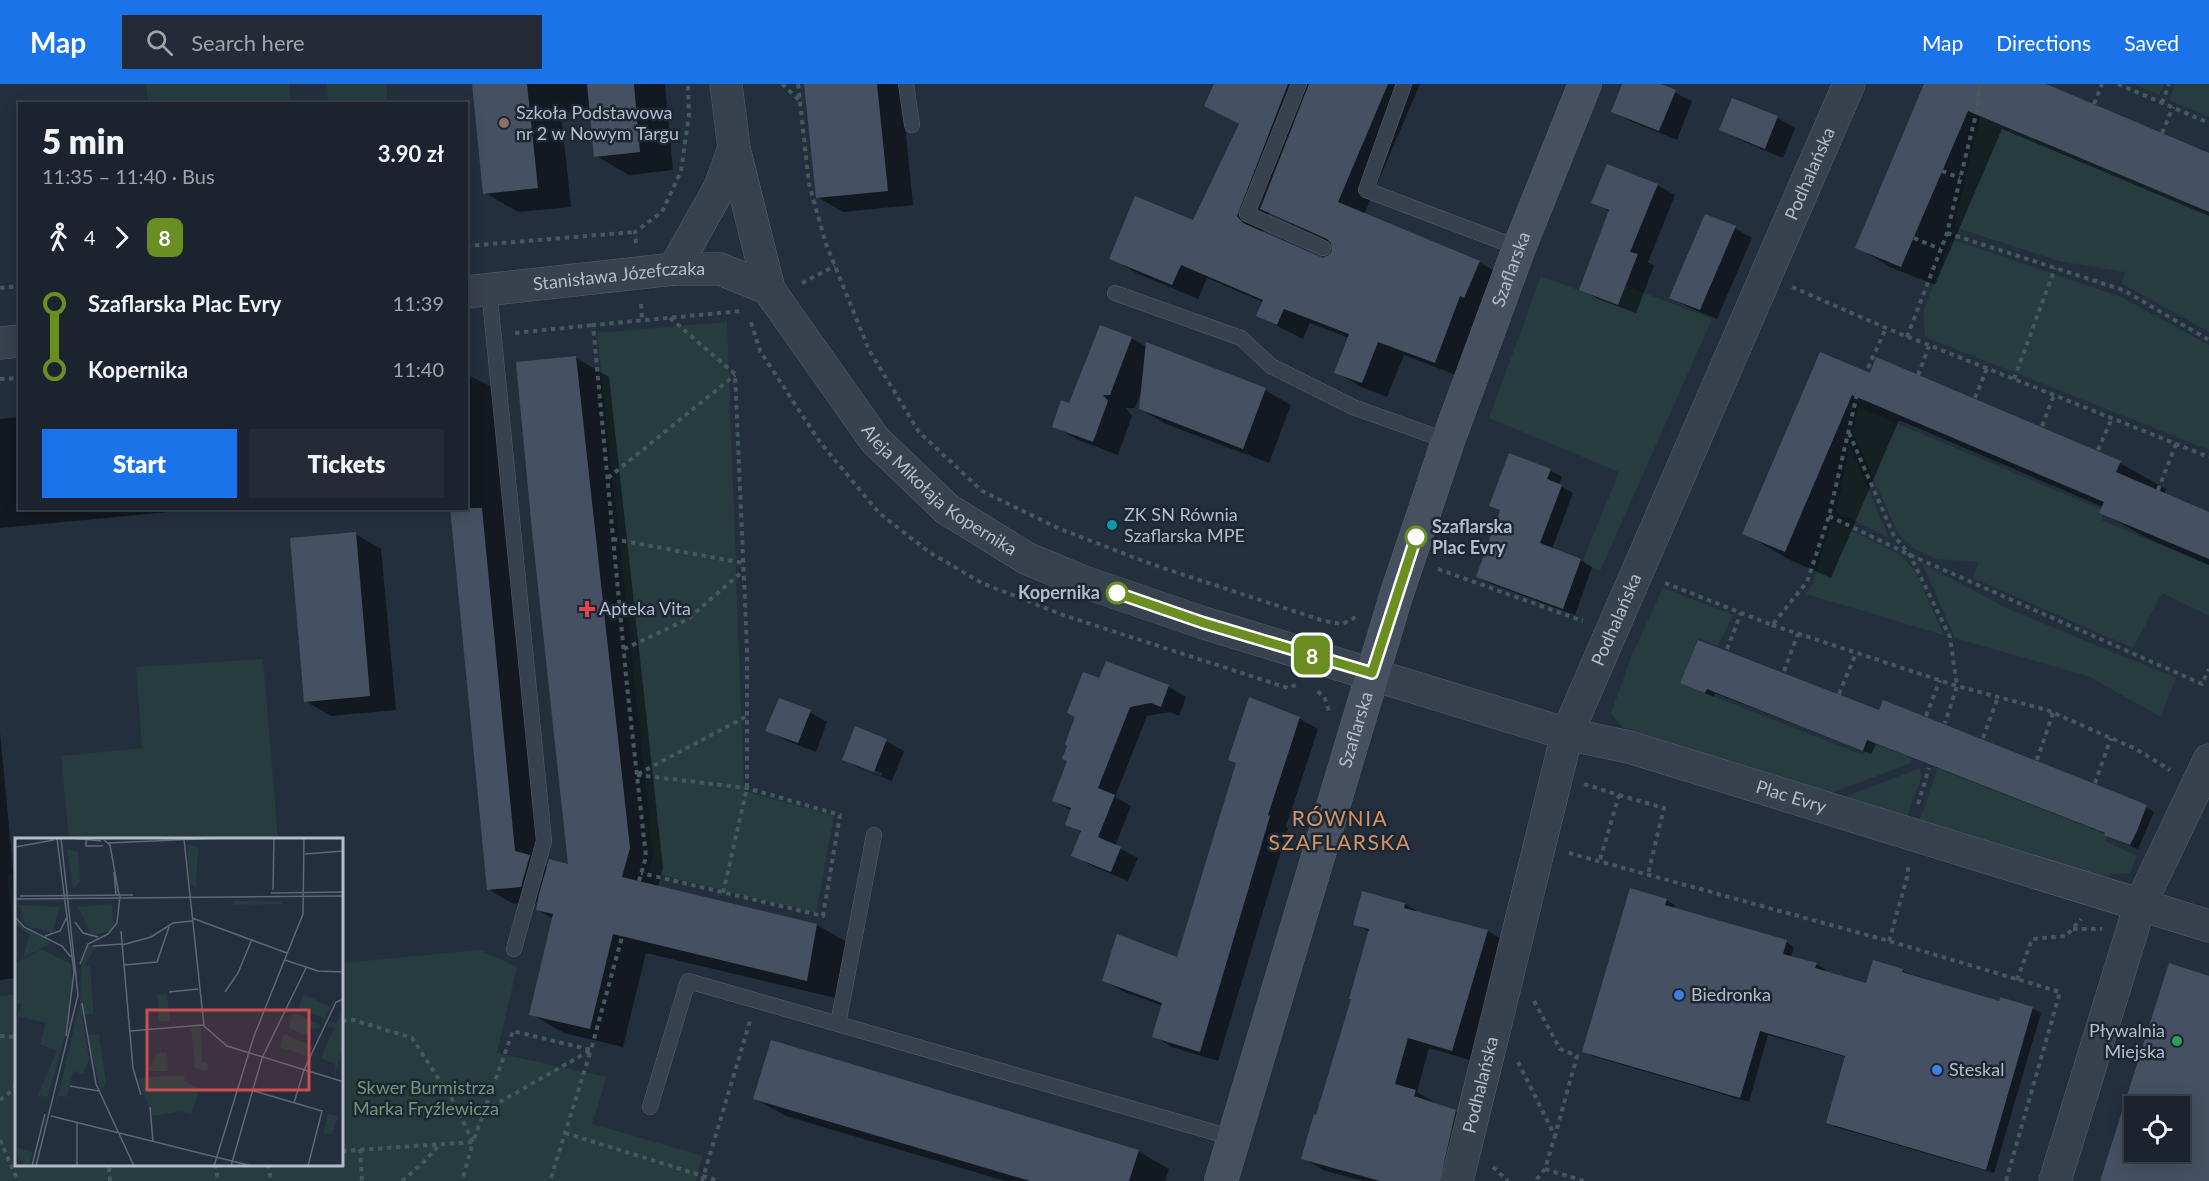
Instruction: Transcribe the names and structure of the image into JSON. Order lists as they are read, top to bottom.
{
  "streets": {
    "street": [
      "Podhalańska",
      "Szaflarska",
      "Stanisława Józefczaka",
      "Aleja Mikołaja Kopernika",
      "Plac Evry"
    ]
  },
  "crossings": [
    ["Podhalańska", "Plac Evry"],
    ["Szaflarska", "Aleja Mikołaja Kopernika"],
    ["Szaflarska", "Plac Evry"],
    ["Stanisława Józefczaka", "Aleja Mikołaja Kopernika"],
    ["Aleja Mikołaja Kopernika", "Plac Evry"]
  ],
  "districts": ["RÓWNIA SZAFLARSKA"],
  "parks": ["Skwer Burmistrza Marka Fryźlewicza"],
  "places": {
    "other": [
      "Szkoła Podstawowa nr 2 w Nowym Targu",
      "ZK SN Równia Szaflarska MPE",
      "Szaflarska Plac Evry",
      "Kopernika",
      "Biedronka",
      "Pływalnia Miejska",
      "Steskal"
    ],
    "health": ["Apteka Vita"]
  },
  "lines": ["bus line 8"],
  "page": {
    "header": "Map",
    "search": "Search here",
    "nav": ["Map", "Directions", "Saved"],
    "on_map": "8",
    "heading": ["5 min", "11:35 – 11:40 · Bus", "3.90 zł"],
    "legs": ["4", "8"],
    "list": [
      {
        "name": "Szaflarska Plac Evry",
        "value": "11:39"
      },
      {
        "name": "Kopernika",
        "value": "11:40"
      }
    ],
    "buttons": ["Start", "Tickets"]
  }
}
